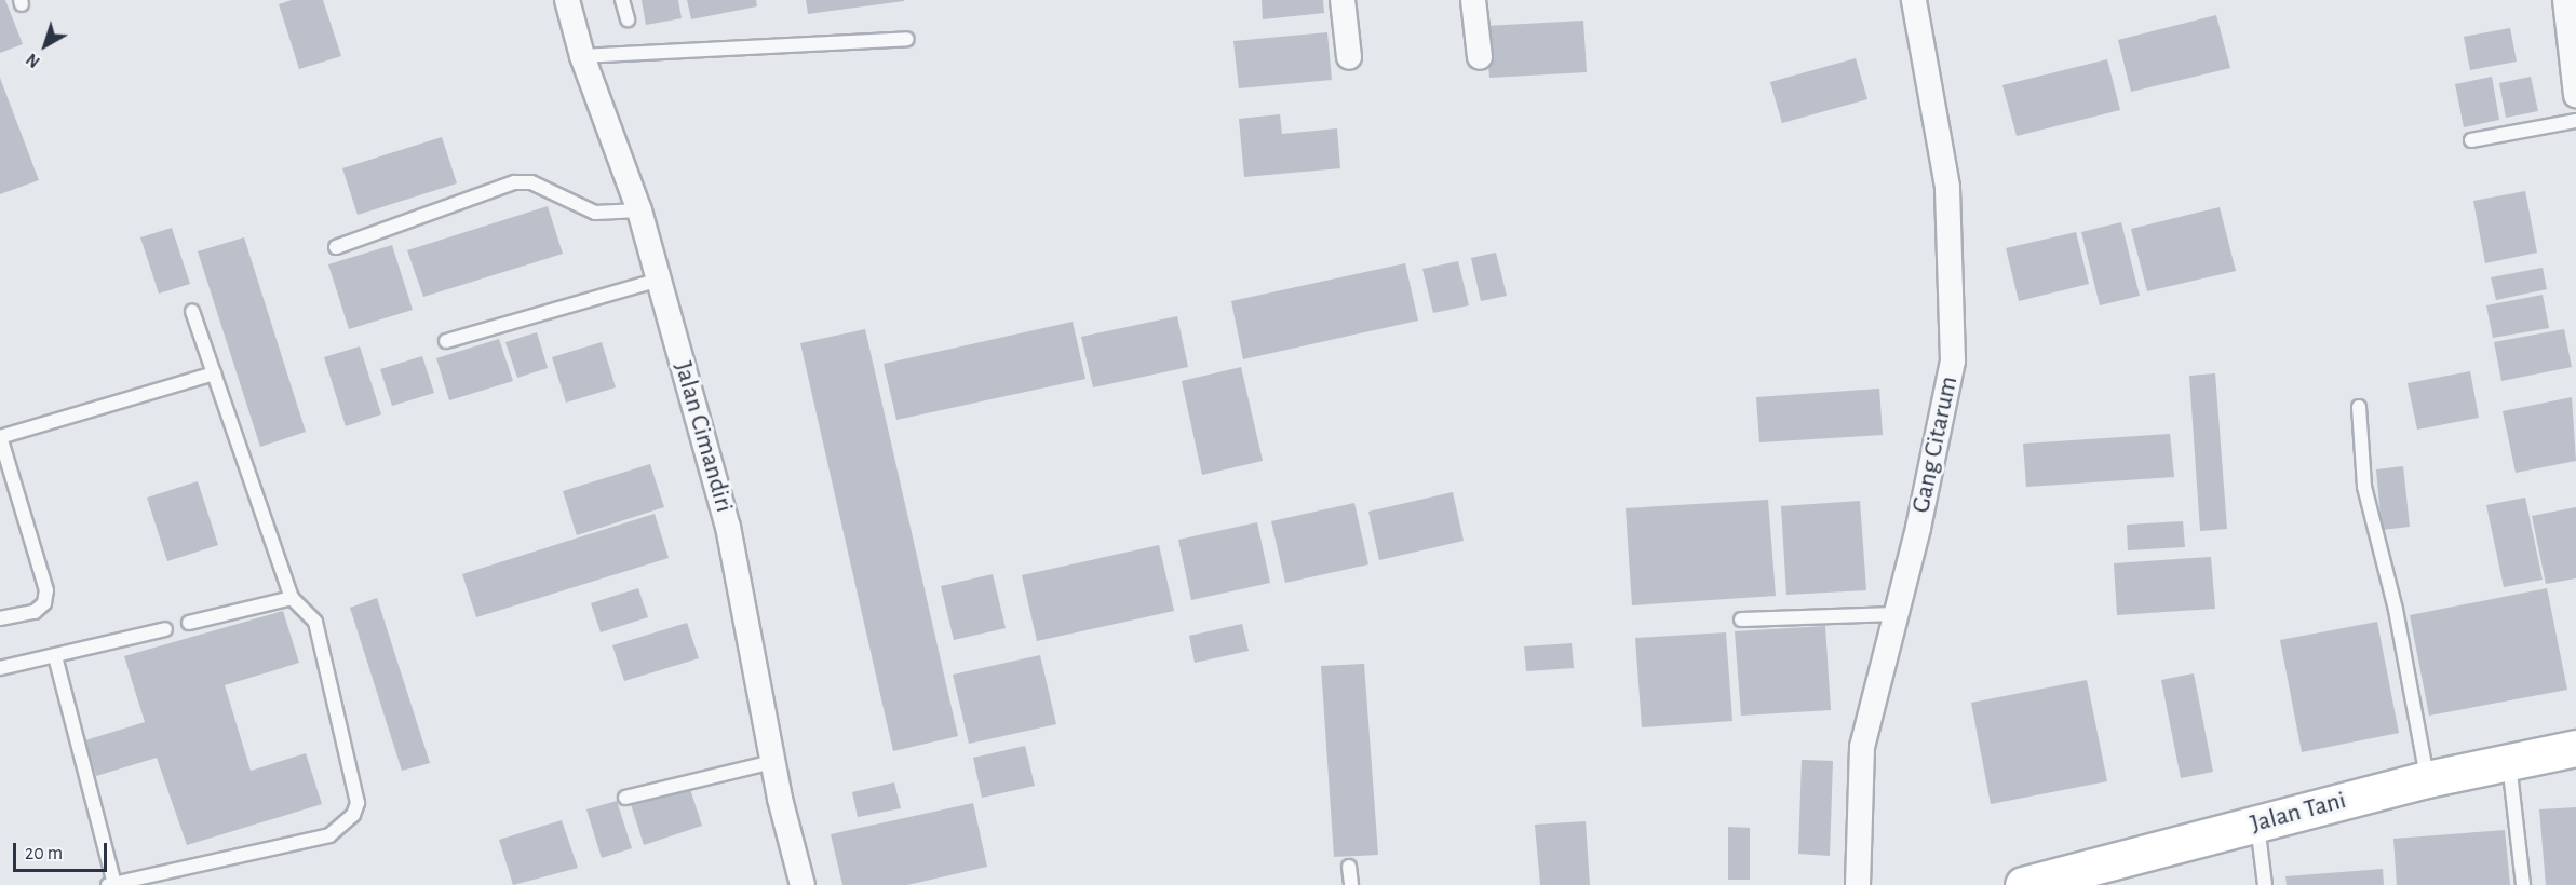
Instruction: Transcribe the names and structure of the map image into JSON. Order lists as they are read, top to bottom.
{
  "streets": {
    "highway": ["Jalan Tani"],
    "street": ["Jalan Cimandiri", "Gang Citarum"]
  },
  "scale_bar": "20 m",
  "north": "bottom left"
}
